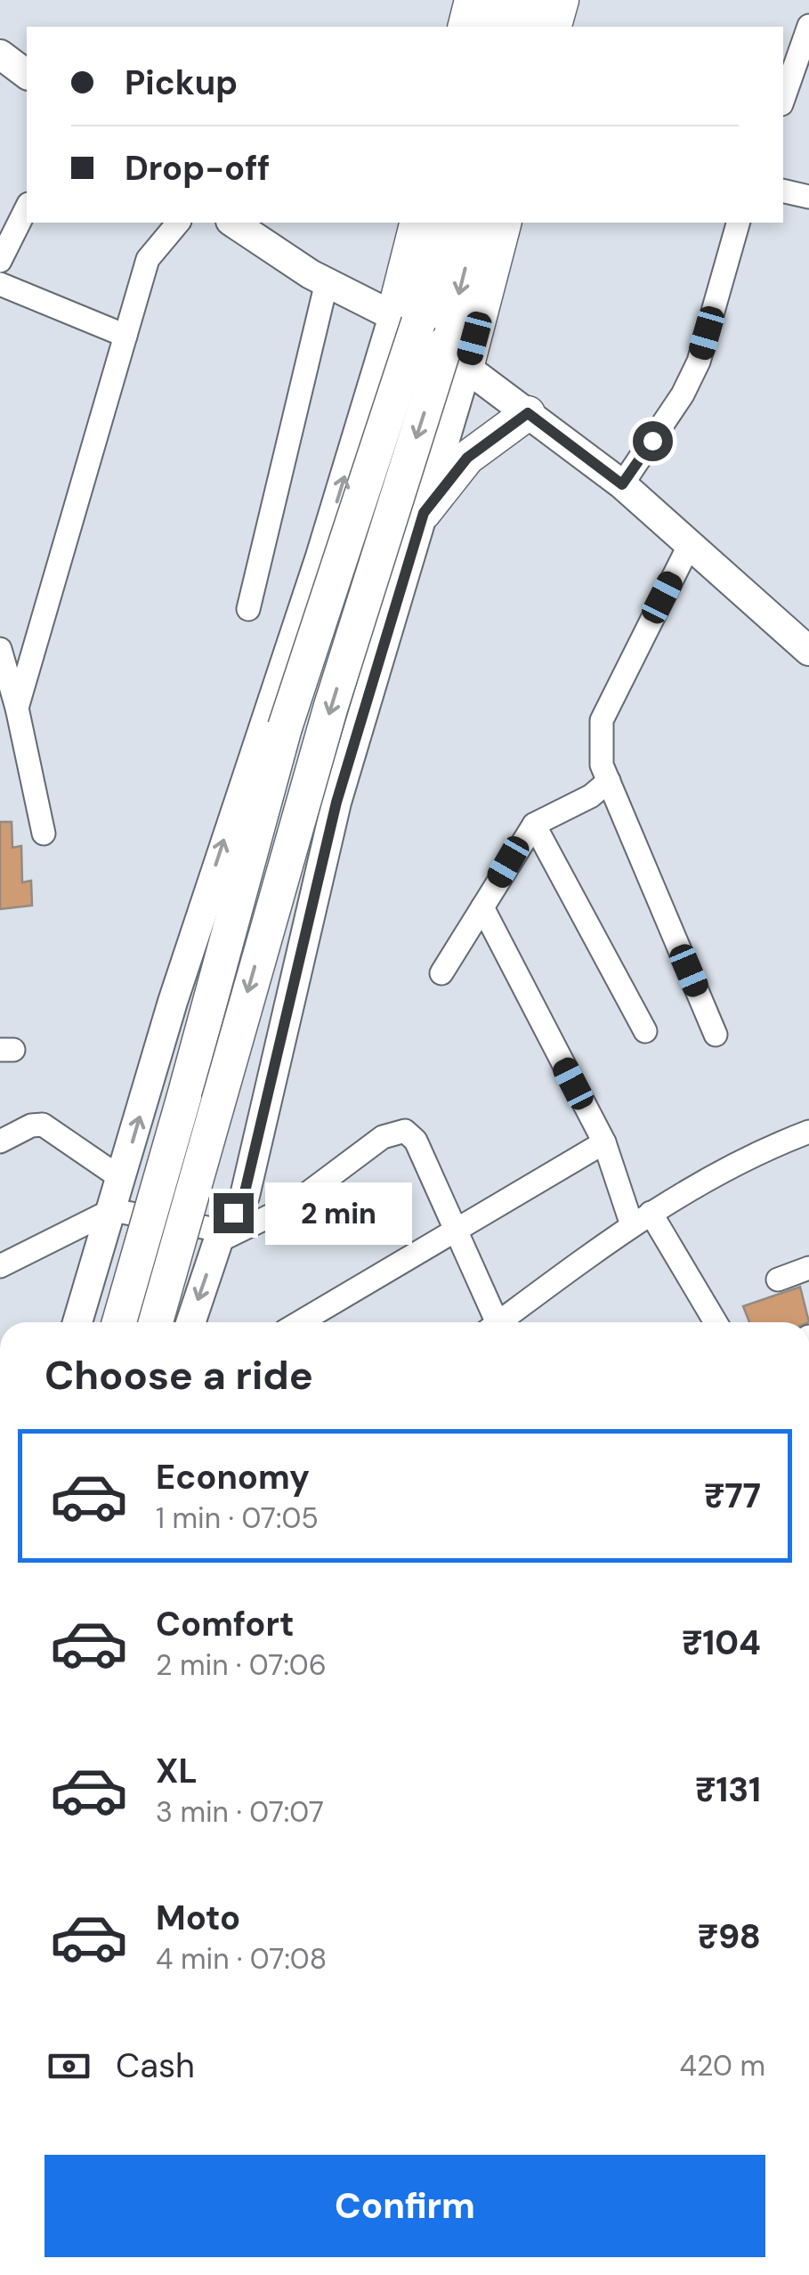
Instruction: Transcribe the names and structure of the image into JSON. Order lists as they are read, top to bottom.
{
  "page": {
    "banner": ["Pickup", "Drop-off"],
    "bubble": "2 min",
    "heading": "Choose a ride",
    "list": [
      {
        "name": "Economy",
        "note": "1 min · 07:05",
        "value": "₹77"
      },
      {
        "name": "Comfort",
        "note": "2 min · 07:06",
        "value": "₹104"
      },
      {
        "name": "XL",
        "note": "3 min · 07:07",
        "value": "₹131"
      },
      {
        "name": "Moto",
        "note": "4 min · 07:08",
        "value": "₹98"
      }
    ],
    "pay": ["Cash", "420 m"],
    "buttons": "Confirm"
  }
}
